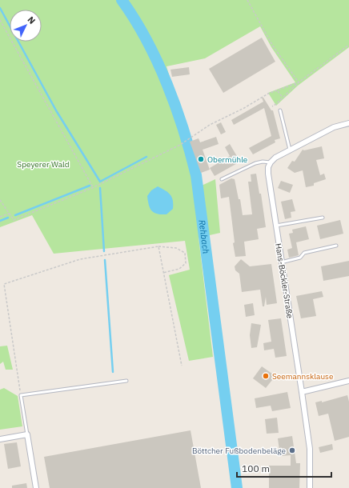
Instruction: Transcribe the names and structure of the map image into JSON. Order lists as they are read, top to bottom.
{
  "streets": {
    "street": ["Hans-Böckler-Straße"]
  },
  "water": ["Rehbach"],
  "parks": ["Speyerer Wald"],
  "places": ["Obermühle", "Seemannsklause", "Böttcher Fußbodenbeläge"],
  "scale_bar": "100 m",
  "north": "top right"
}
